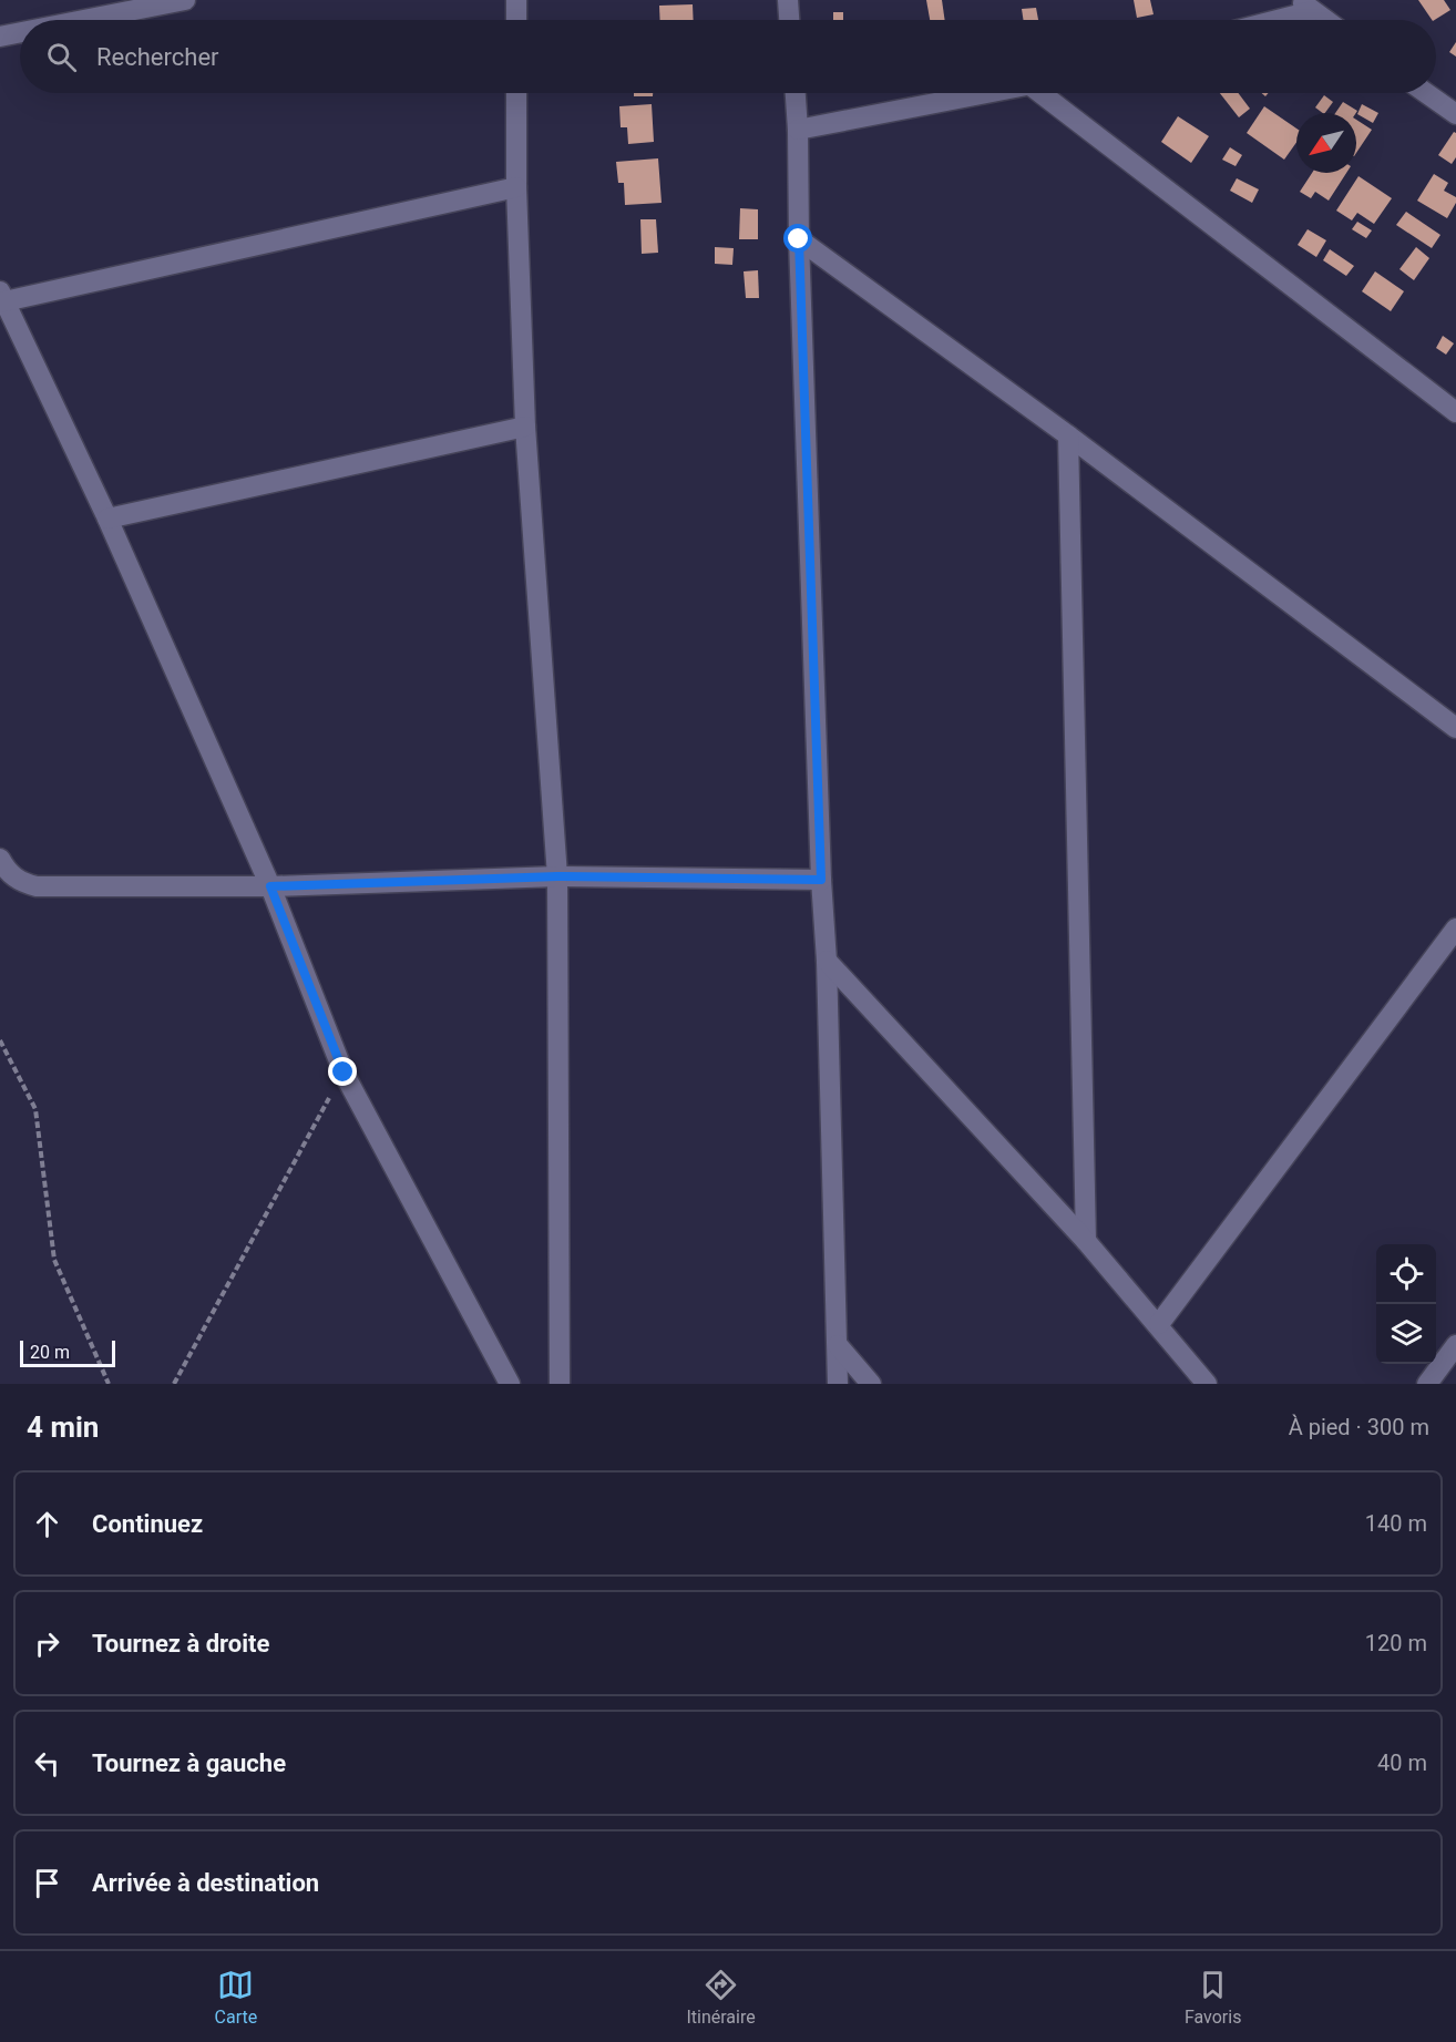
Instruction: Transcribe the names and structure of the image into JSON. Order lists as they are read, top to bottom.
{
  "scale_bar": "20 m",
  "north": "bottom left",
  "page": {
    "search": "Rechercher",
    "scale": "20 m",
    "heading": ["4 min", "À pied · 300 m"],
    "list": [
      ["Continuez", "140 m"],
      ["Tournez à droite", "120 m"],
      ["Tournez à gauche", "40 m"],
      "Arrivée à destination"
    ],
    "nav": ["Carte", "Itinéraire", "Favoris"]
  }
}
